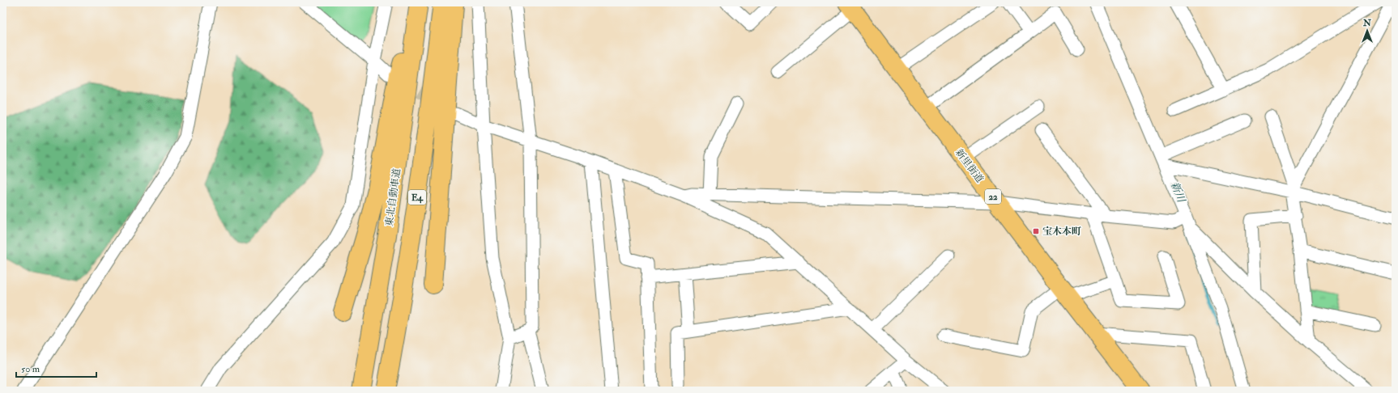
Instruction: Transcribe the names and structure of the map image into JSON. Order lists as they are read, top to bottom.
{
  "streets": {
    "main road": [
      "新里街道",
      "22",
      "東北自動車道",
      "E4"
    ]
  },
  "water": ["新川"],
  "places": {
    "transit": ["宝木本町"]
  },
  "scale_bar": "50 m",
  "north": "top"
}
